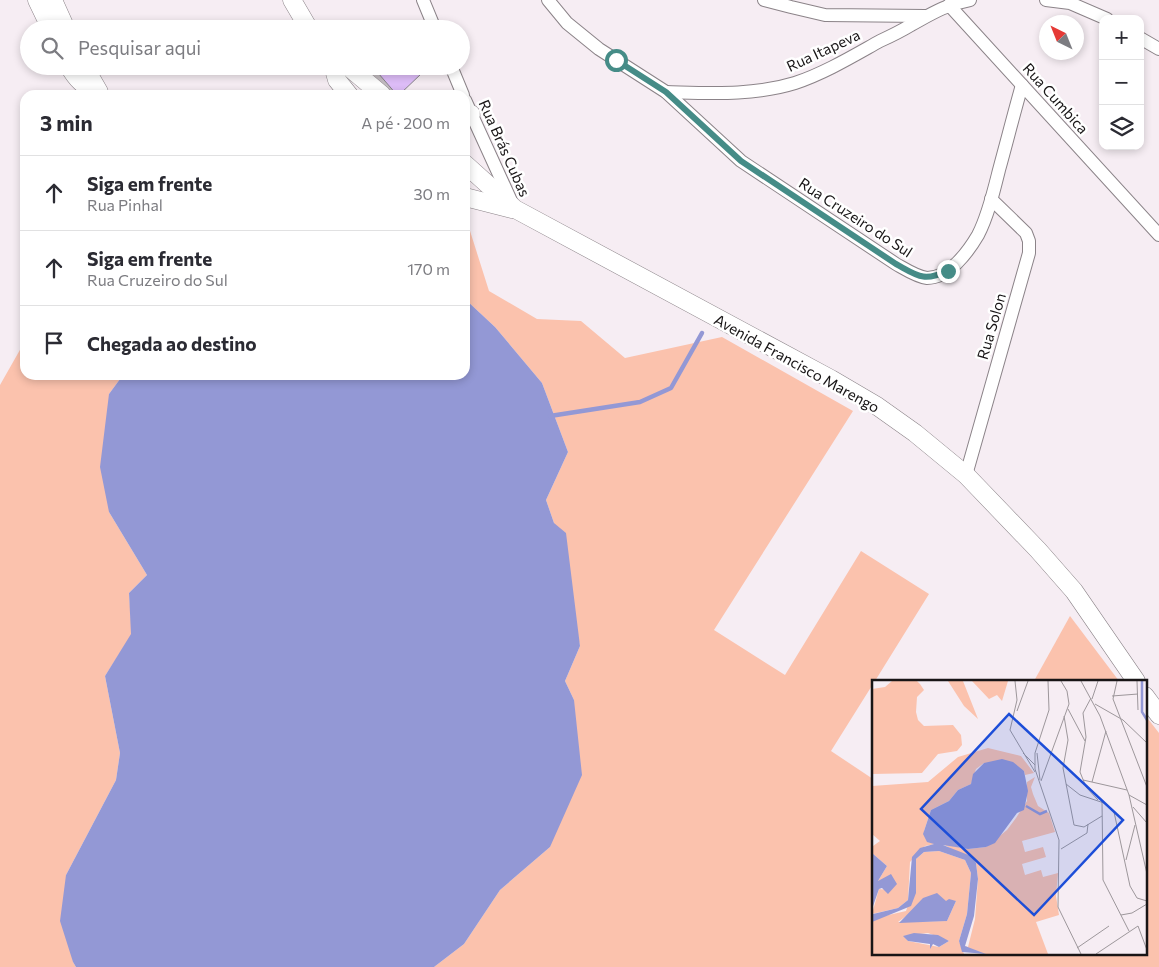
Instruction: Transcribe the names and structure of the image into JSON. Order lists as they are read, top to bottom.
{
  "streets": {
    "main road": ["Avenida Francisco Marengo"],
    "street": [
      "Rua Itapeva",
      "Rua Cumbica",
      "Rua Brás Cubas",
      "Rua Cruzeiro do Sul",
      "Rua Solon"
    ]
  },
  "crossings": [
    ["Rua Itapeva", "Rua Cumbica"],
    ["Rua Itapeva", "Rua Cruzeiro do Sul"],
    ["Rua Cumbica", "Rua Cruzeiro do Sul"],
    ["Rua Brás Cubas", "Avenida Francisco Marengo"],
    ["Rua Cruzeiro do Sul", "Rua Solon"],
    ["Rua Solon", "Avenida Francisco Marengo"]
  ],
  "north": "top left",
  "page": {
    "map_buttons": ["+", "−"],
    "search": "Pesquisar aqui",
    "heading": ["3 min", "A pé · 200 m"],
    "list": [
      ["Siga em frente", "Rua Pinhal", "30 m"],
      ["Siga em frente", "Rua Cruzeiro do Sul", "170 m"],
      "Chegada ao destino"
    ]
  }
}
